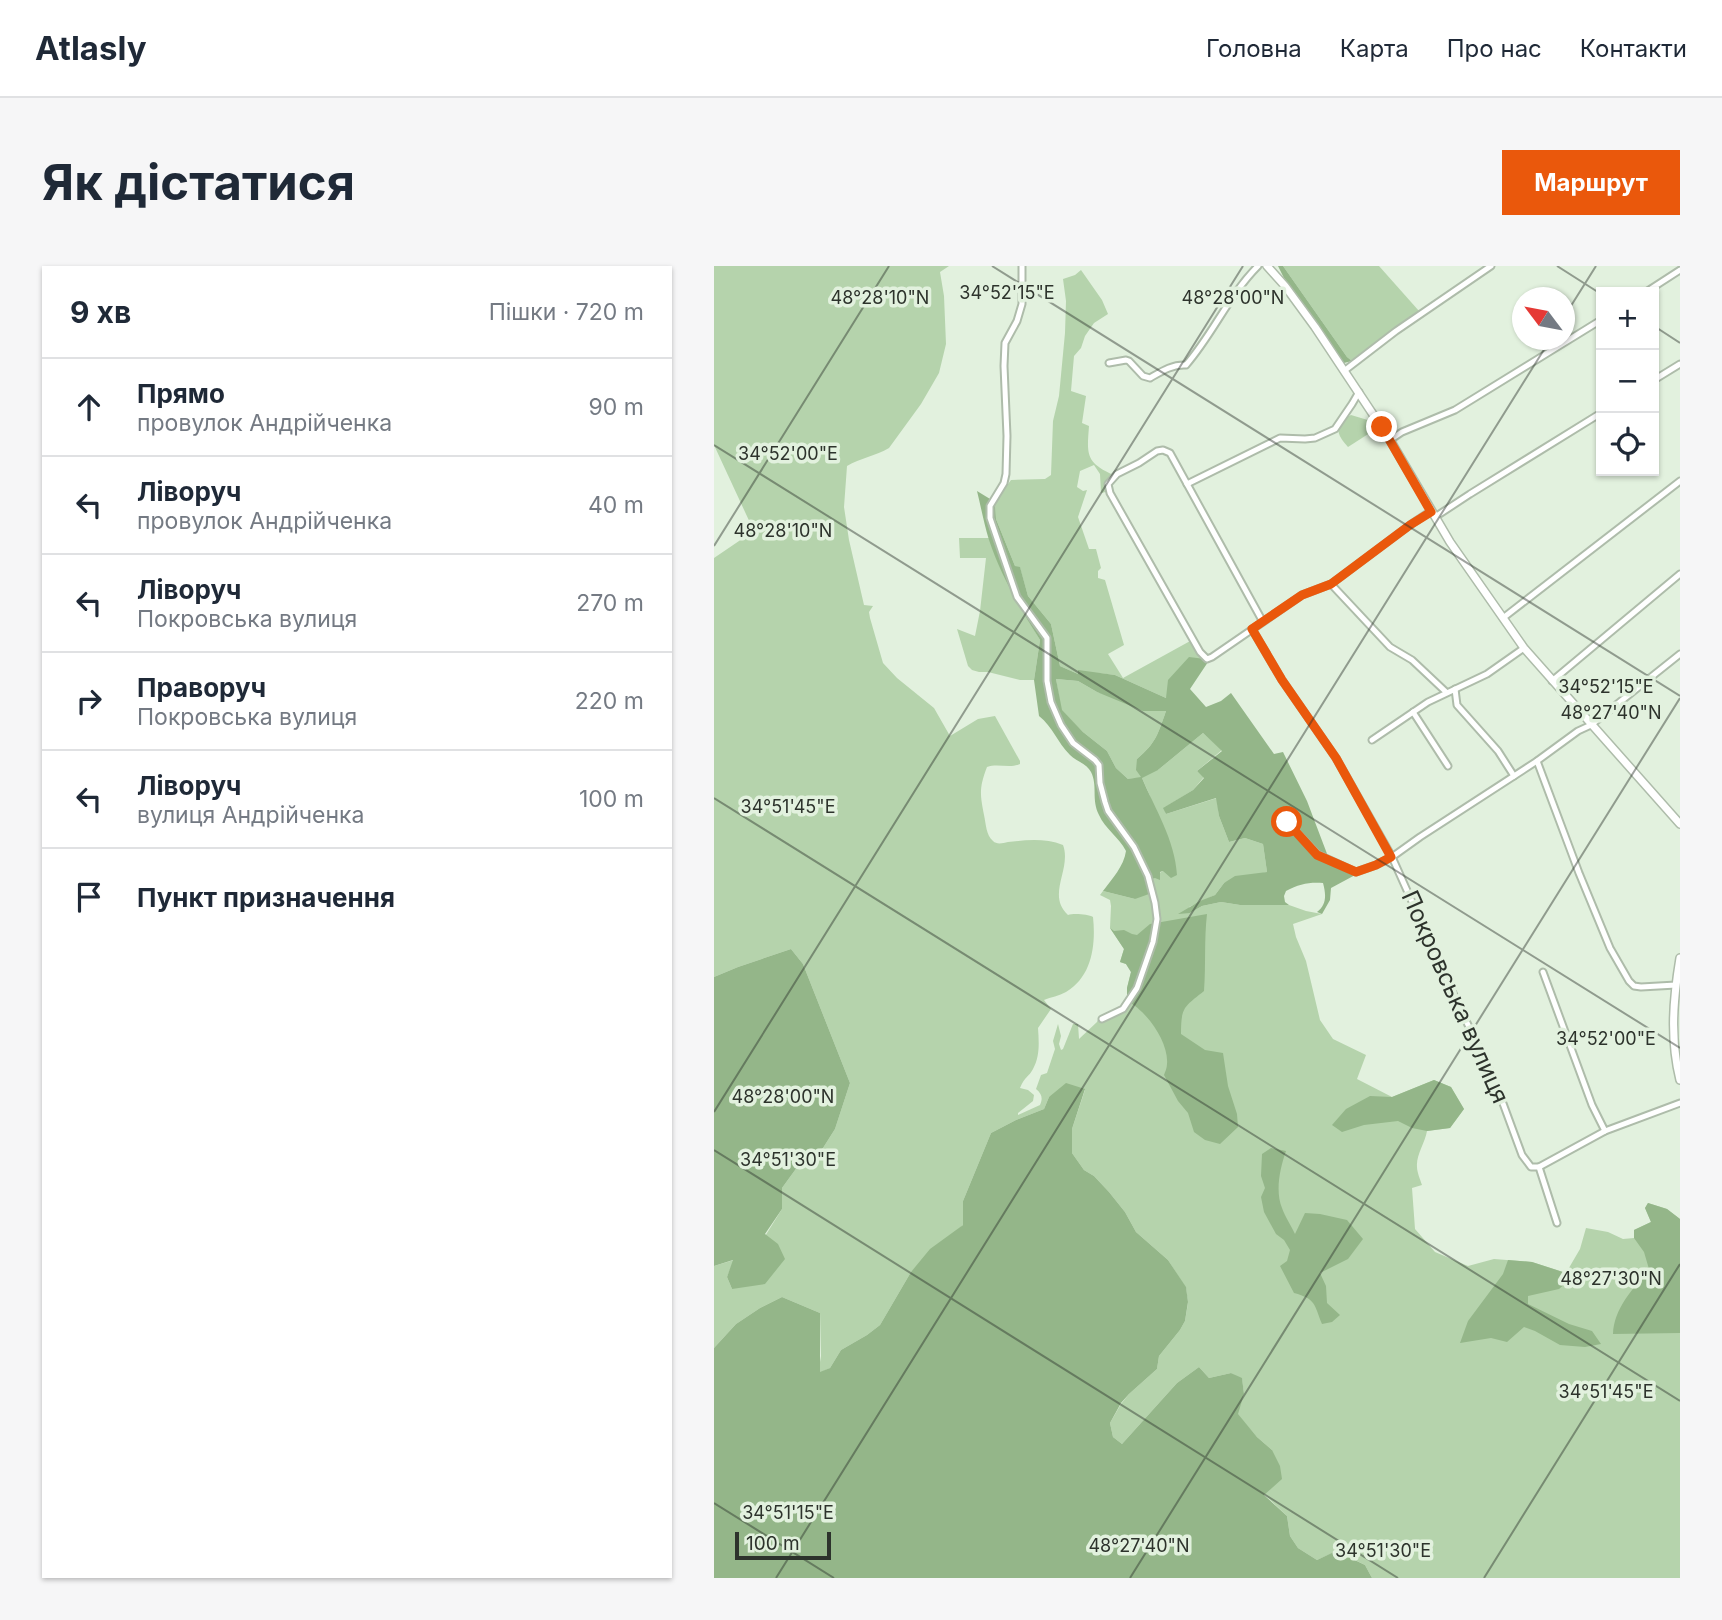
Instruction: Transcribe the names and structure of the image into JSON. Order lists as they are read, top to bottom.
{
  "streets": {
    "street": ["Покровська вулиця"]
  },
  "scale_bar": "100 m",
  "north": "top left",
  "page": {
    "header": "Atlasly",
    "nav": [
      "Головна",
      "Карта",
      "Про нас",
      "Контакти"
    ],
    "buttons": "Маршрут",
    "title": "Як дістатися",
    "heading": ["9 хв", "Пішки · 720 m"],
    "map_buttons": ["+", "−"],
    "list": [
      ["Прямо", "провулок Андрійченка", "90 m"],
      ["Ліворуч", "провулок Андрійченка", "40 m"],
      ["Ліворуч", "Покровська вулиця", "270 m"],
      ["Праворуч", "Покровська вулиця", "220 m"],
      ["Ліворуч", "вулиця Андрійченка", "100 m"],
      "Пункт призначення"
    ],
    "scale": "100 m"
  },
  "coordinates": [
    "34°52'15\"E",
    "48°28'10\"N",
    "48°28'00\"N",
    "34°52'00\"E",
    "48°27'40\"N",
    "34°51'45\"E",
    "34°51'30\"E",
    "48°27'30\"N",
    "34°51'15\"E"
  ]
}
